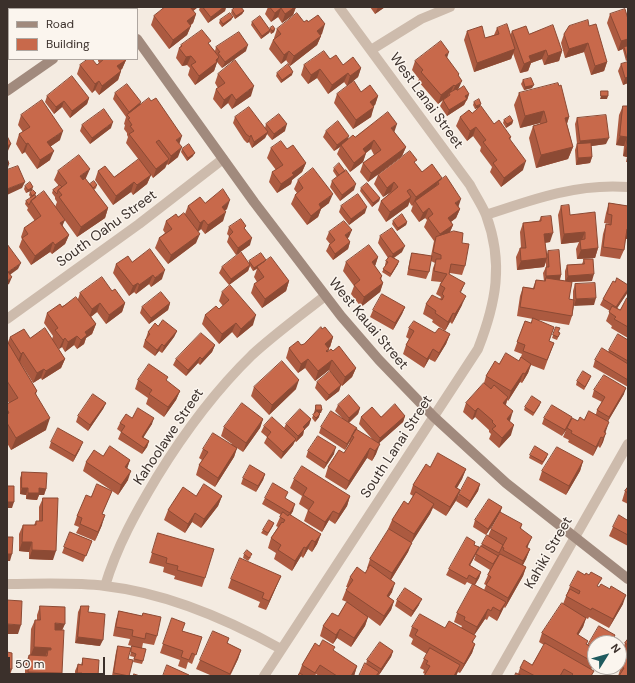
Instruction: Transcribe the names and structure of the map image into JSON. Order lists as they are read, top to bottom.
{
  "streets": {
    "street": [
      "West Lanai Street",
      "South Oahu Street",
      "West Kauai Street",
      "Kahoolawe Street",
      "South Lanai Street",
      "Kahiki Street"
    ]
  },
  "crossings": [
    ["West Lanai Street", "South Lanai Street"],
    ["South Oahu Street", "West Kauai Street"],
    ["West Kauai Street", "Kahoolawe Street"],
    ["West Kauai Street", "South Lanai Street"],
    ["West Kauai Street", "Kahiki Street"]
  ],
  "legend": ["Road", "Building"],
  "scale_bar": "50 m",
  "north": "top right"
}
